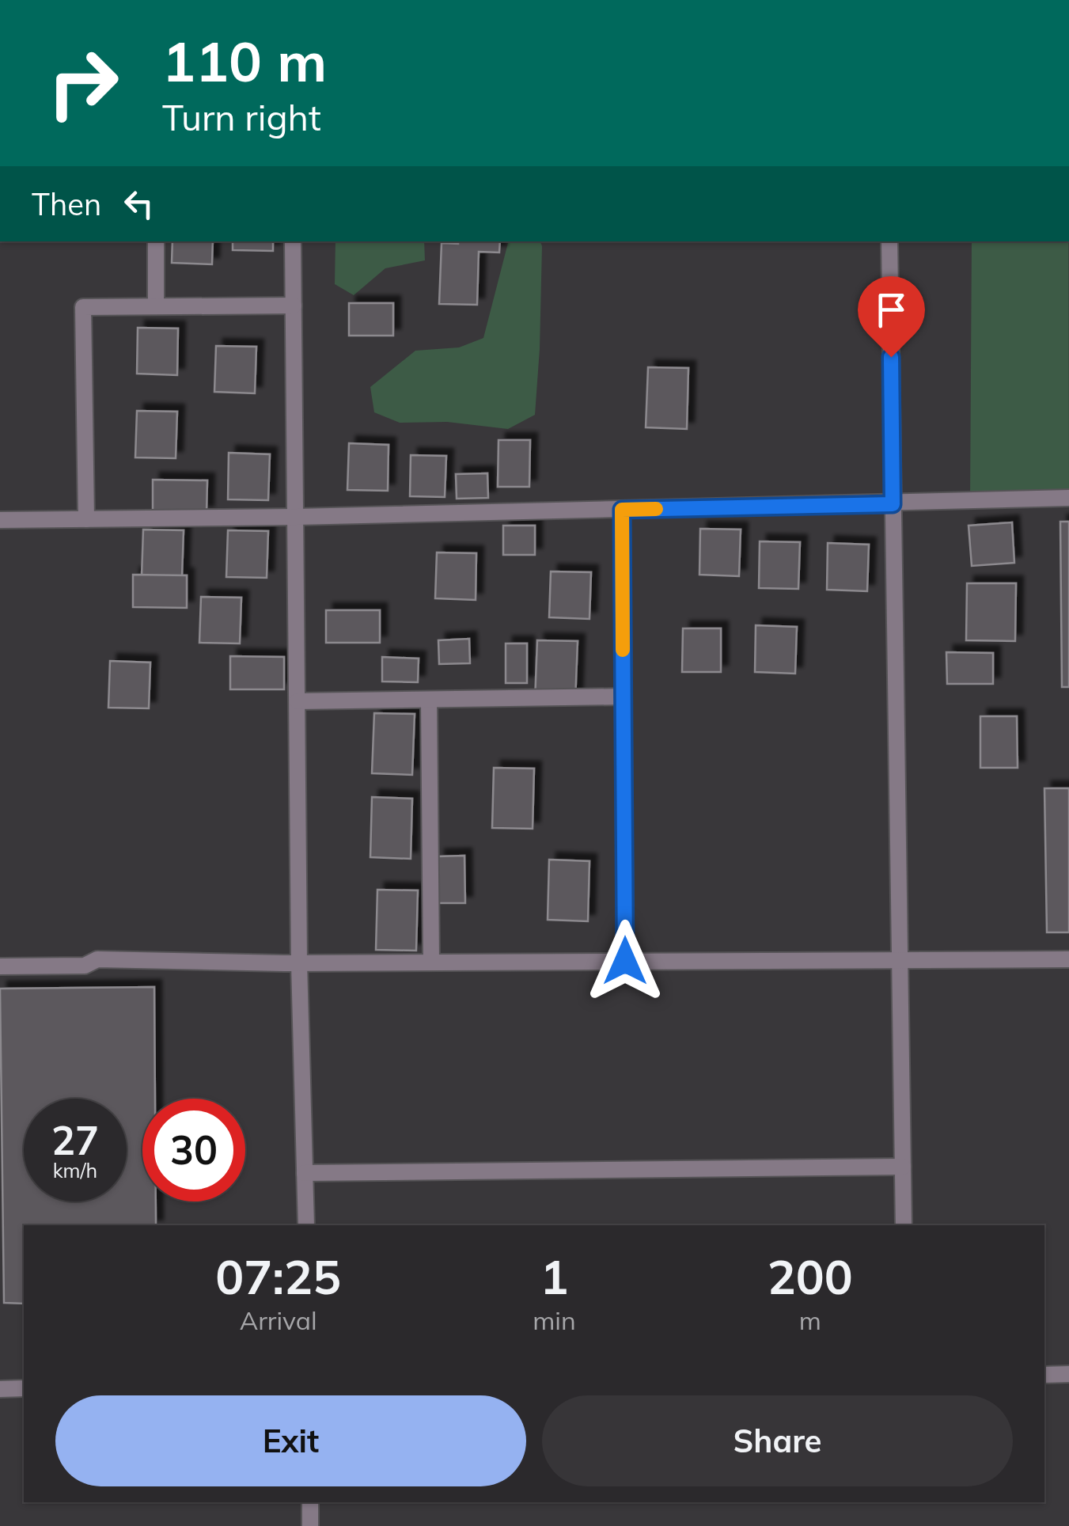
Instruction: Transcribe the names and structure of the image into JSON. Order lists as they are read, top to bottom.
{
  "page": {
    "turn": ["110 m", "Turn right"],
    "then": "Then",
    "speed": "27 km/h",
    "limit": "30",
    "eta": [
      "07:25",
      "Arrival",
      "1",
      "min",
      "200",
      "m"
    ],
    "buttons": ["Exit", "Share"]
  }
}
